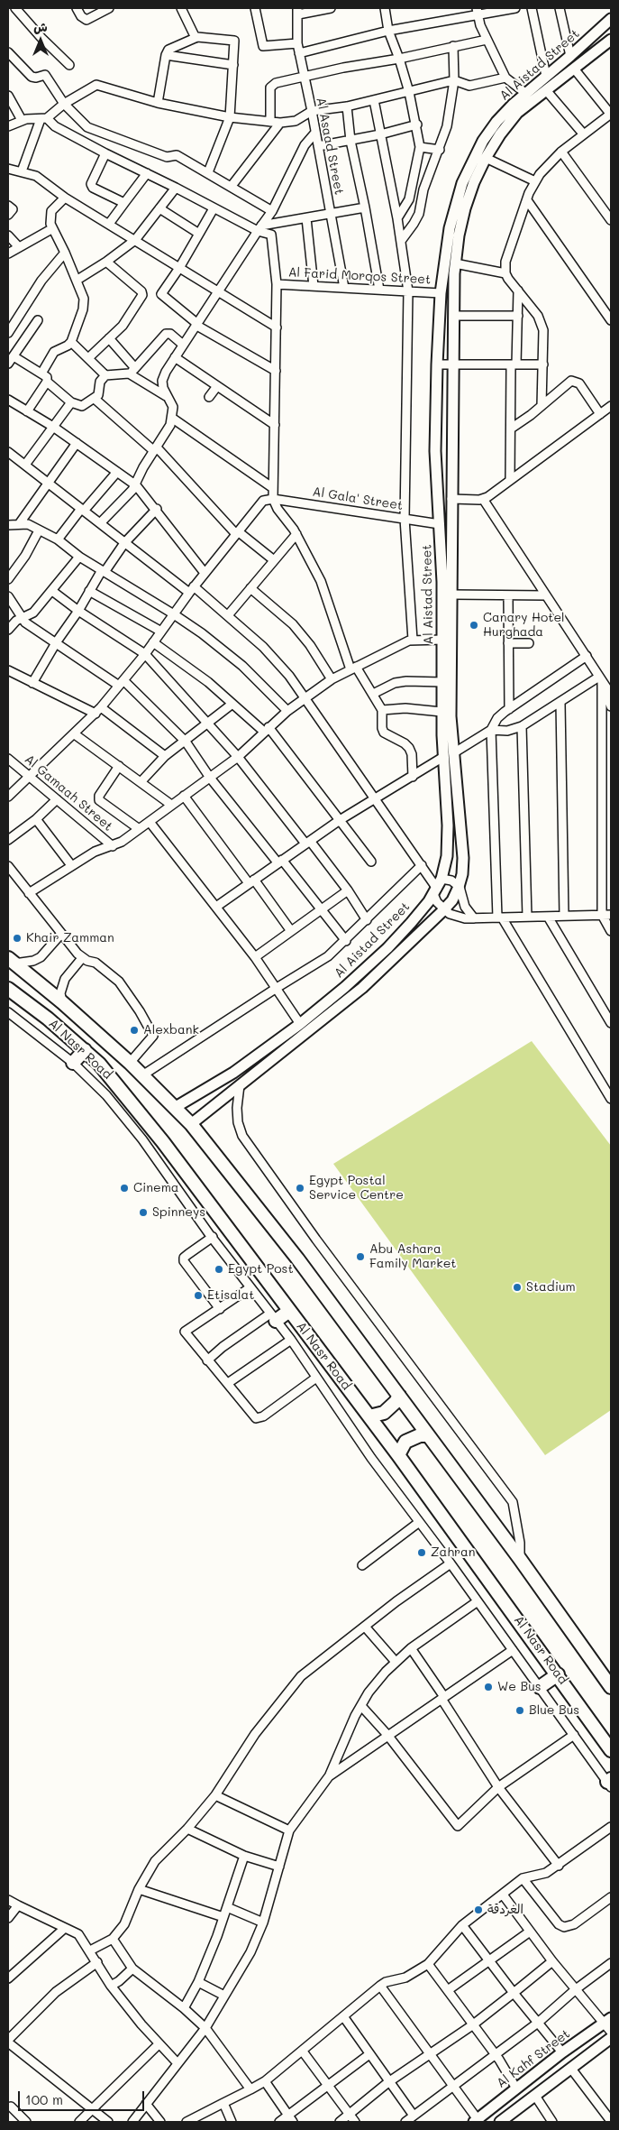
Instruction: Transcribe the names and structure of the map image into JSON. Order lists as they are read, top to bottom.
{
  "streets": {
    "main road": ["Al Aistad Street", "Al Nasr Road", "Al Kahf Street"],
    "street": [
      "Al Asaad Street",
      "Al Farid Morqos Street",
      "Al Gala' Street",
      "Al Gamaah Street"
    ]
  },
  "crossings": [
    ["Al Aistad Street", "Al Farid Morqos Street"],
    ["Al Aistad Street", "Al Gala' Street"],
    ["Al Aistad Street", "Al Nasr Road"],
    ["Al Asaad Street", "Al Farid Morqos Street"]
  ],
  "places": [
    "Canary Hotel Hurghada",
    "Khair Zamman",
    "Alexbank",
    "Cinema",
    "Egypt Postal Service Centre",
    "Spinneys",
    "Abu Ashara Family Market",
    "Egypt Post",
    "Stadium",
    "Etisalat",
    "Zahran",
    "We Bus",
    "Blue Bus",
    "الغردقة"
  ],
  "scale_bar": "100 m",
  "north": "top"
}
